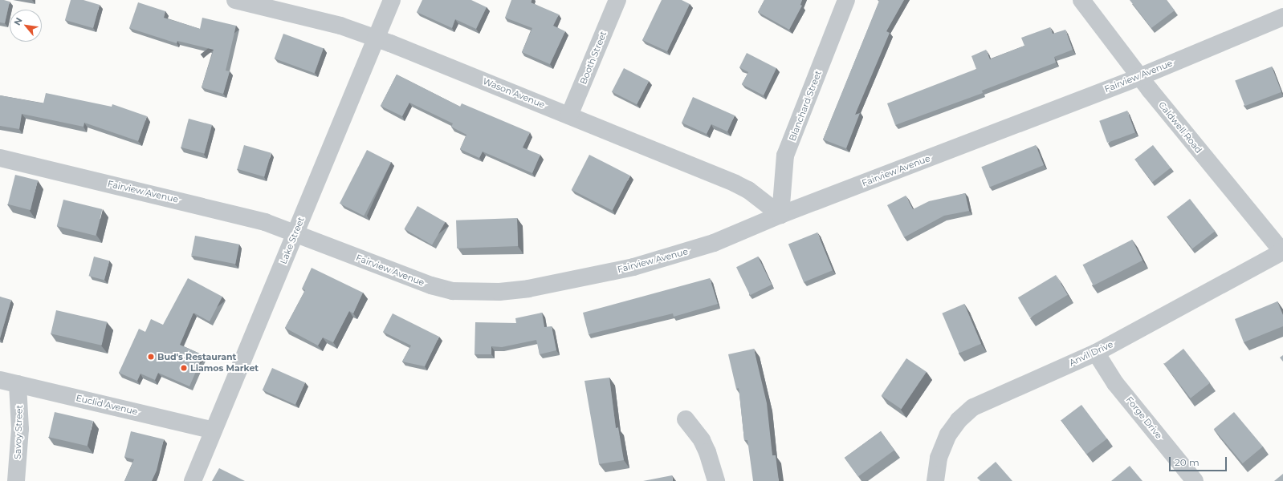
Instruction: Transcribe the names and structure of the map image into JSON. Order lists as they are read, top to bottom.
{
  "streets": {
    "street": [
      "Booth Street",
      "Fairview Avenue",
      "Wason Avenue",
      "Blanchard Street",
      "Caldwell Road",
      "Lake Street",
      "Anvil Drive",
      "Euclid Avenue",
      "Forge Drive",
      "Savoy Street"
    ]
  },
  "crossings": [
    ["Booth Street", "Wason Avenue"],
    ["Fairview Avenue", "Wason Avenue"],
    ["Fairview Avenue", "Blanchard Street"],
    ["Fairview Avenue", "Caldwell Road"],
    ["Fairview Avenue", "Lake Street"],
    ["Wason Avenue", "Blanchard Street"],
    ["Wason Avenue", "Lake Street"],
    ["Caldwell Road", "Anvil Drive"],
    ["Lake Street", "Euclid Avenue"],
    ["Anvil Drive", "Forge Drive"],
    ["Euclid Avenue", "Savoy Street"]
  ],
  "places": ["Bud's Restaurant", "Liamos Market"],
  "scale_bar": "20 m",
  "north": "top left"
}
